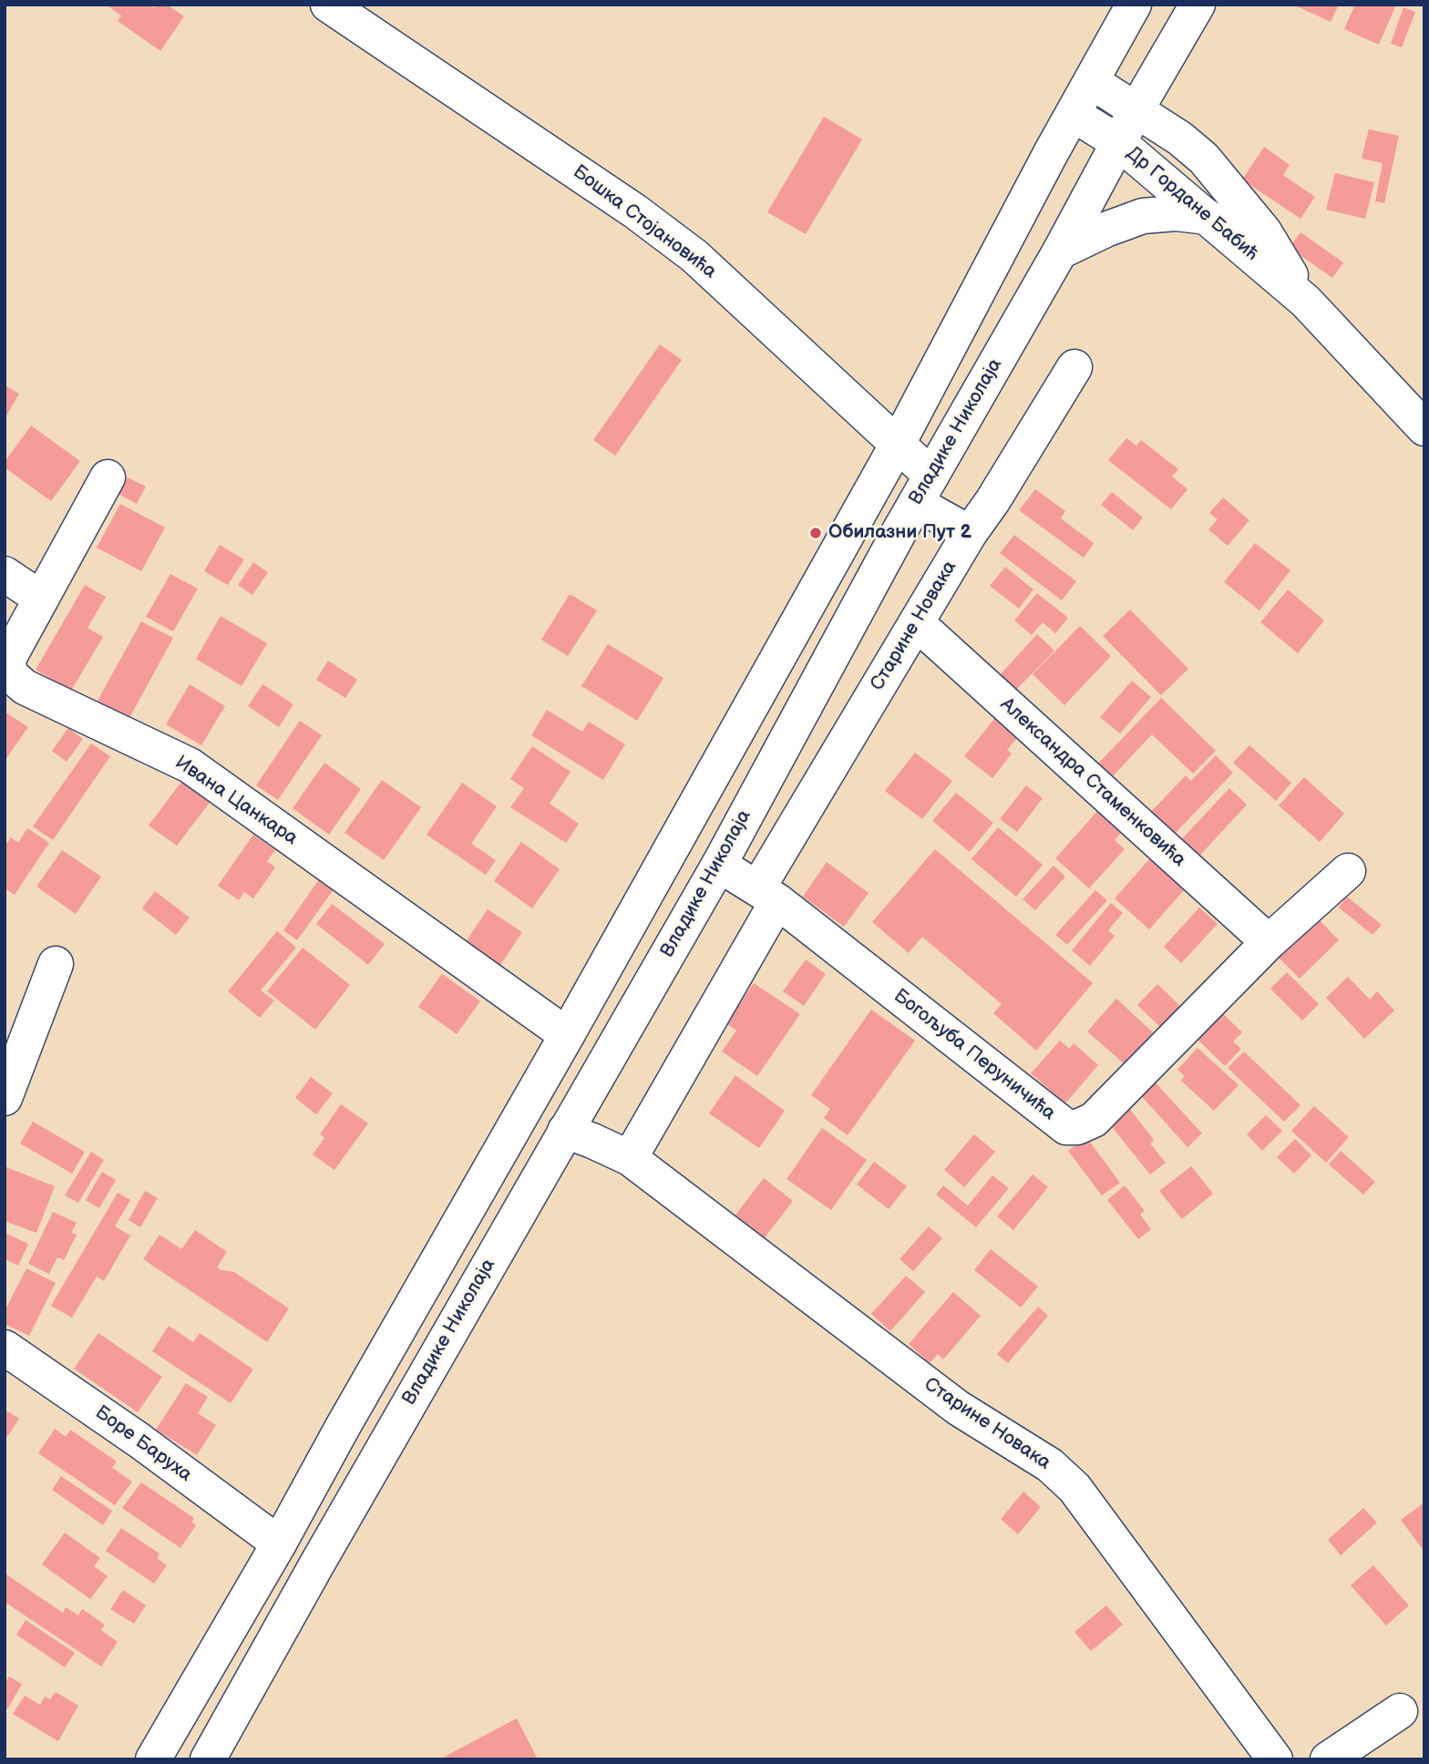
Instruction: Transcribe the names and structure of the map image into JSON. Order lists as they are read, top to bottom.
{
  "streets": {
    "street": [
      "Др Гордане Бабић",
      "Бошка Стојановића",
      "Владике Николаја",
      "Старине Новака",
      "Александра Стаменковића",
      "Ивана Цанкара",
      "Богољуба Перуничића",
      "Боре Баруха"
    ]
  },
  "crossings": [
    ["Др Гордане Бабић", "Владике Николаја"],
    ["Бошка Стојановића", "Владике Николаја"],
    ["Бошка Стојановића", "Старине Новака"],
    ["Владике Николаја", "Старине Новака"],
    ["Владике Николаја", "Богољуба Перуничића"],
    ["Старине Новака", "Александра Стаменковића"],
    ["Старине Новака", "Богољуба Перуничића"],
    ["Александра Стаменковића", "Богољуба Перуничића"]
  ],
  "places": ["Обилазни Пут 2"]
}
